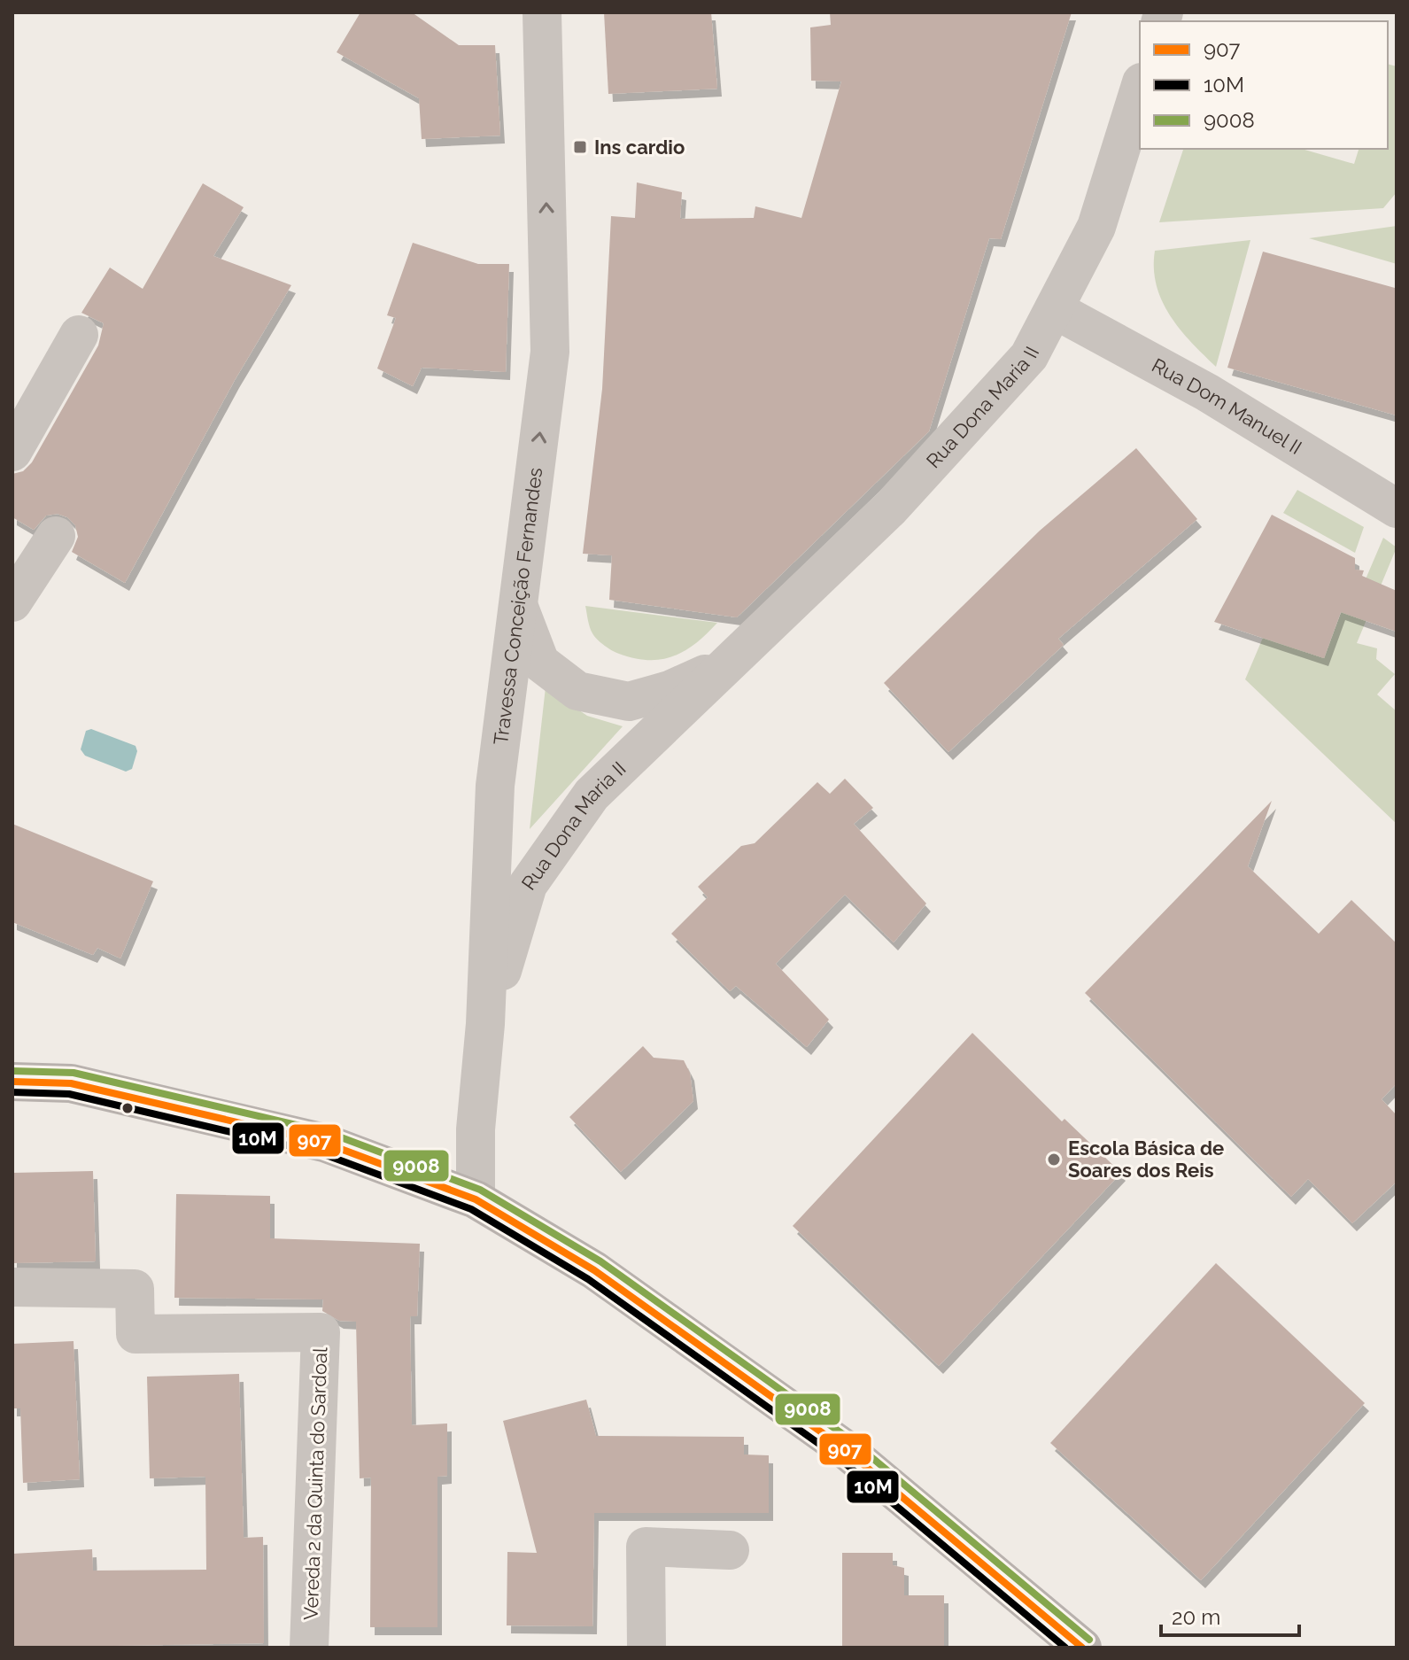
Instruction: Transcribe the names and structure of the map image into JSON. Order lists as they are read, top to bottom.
{
  "streets": {
    "street": [
      "Rua Dona Maria II",
      "Rua Dom Manuel II",
      "Travessa Conceição Fernandes",
      "Vereda 2 da Quinta do Sardoal"
    ]
  },
  "crossings": [
    ["Rua Dona Maria II", "Rua Dom Manuel II"],
    ["Rua Dona Maria II", "Travessa Conceição Fernandes"]
  ],
  "one_way": ["Travessa Conceição Fernandes"],
  "places": {
    "transit": ["Ins cardio"],
    "other": ["Escola Básica de Soares dos Reis"]
  },
  "lines": ["transit line 9008", "transit line 907", "transit line 10M"],
  "legend": ["907", "10M", "9008"],
  "scale_bar": "20 m"
}
